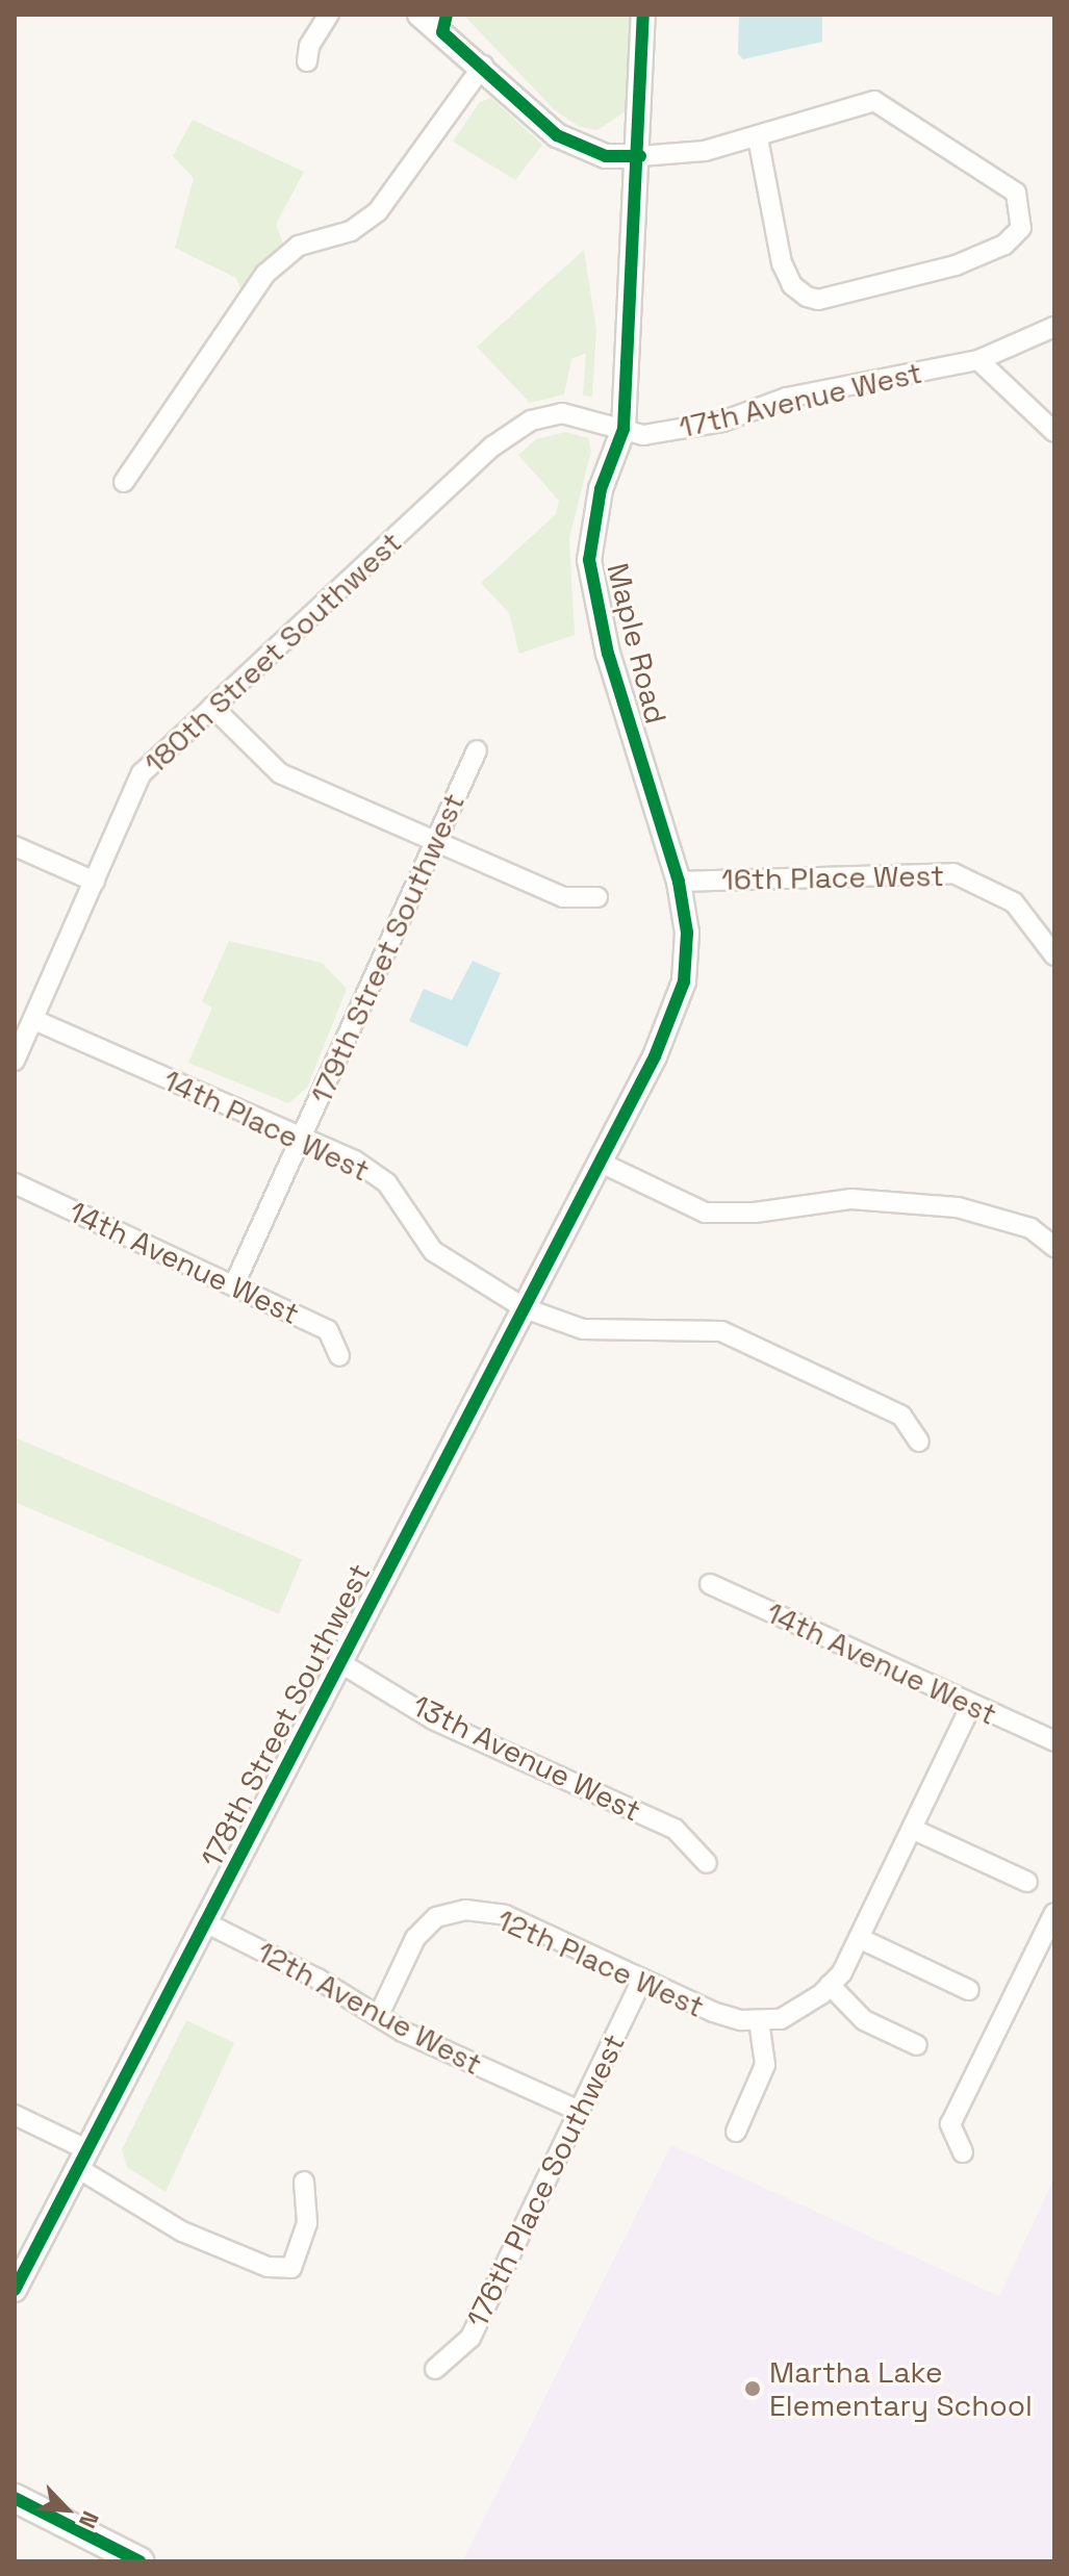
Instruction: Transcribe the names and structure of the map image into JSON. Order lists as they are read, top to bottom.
{
  "streets": {
    "street": [
      "17th Avenue West",
      "Maple Road",
      "180th Street Southwest",
      "16th Place West",
      "179th Street Southwest",
      "14th Place West",
      "14th Avenue West",
      "178th Street Southwest",
      "13th Avenue West",
      "12th Place West",
      "12th Avenue West",
      "176th Place Southwest"
    ]
  },
  "crossings": [
    ["17th Avenue West", "Maple Road"],
    ["17th Avenue West", "180th Street Southwest"],
    ["Maple Road", "180th Street Southwest"],
    ["Maple Road", "16th Place West"],
    ["Maple Road", "178th Street Southwest"],
    ["180th Street Southwest", "14th Place West"],
    ["179th Street Southwest", "14th Place West"],
    ["179th Street Southwest", "14th Avenue West"],
    ["14th Place West", "178th Street Southwest"],
    ["178th Street Southwest", "13th Avenue West"],
    ["178th Street Southwest", "12th Avenue West"],
    ["12th Place West", "12th Avenue West"],
    ["12th Place West", "176th Place Southwest"],
    ["12th Avenue West", "176th Place Southwest"]
  ],
  "places": ["Martha Lake Elementary School"],
  "north": "bottom right"
}
